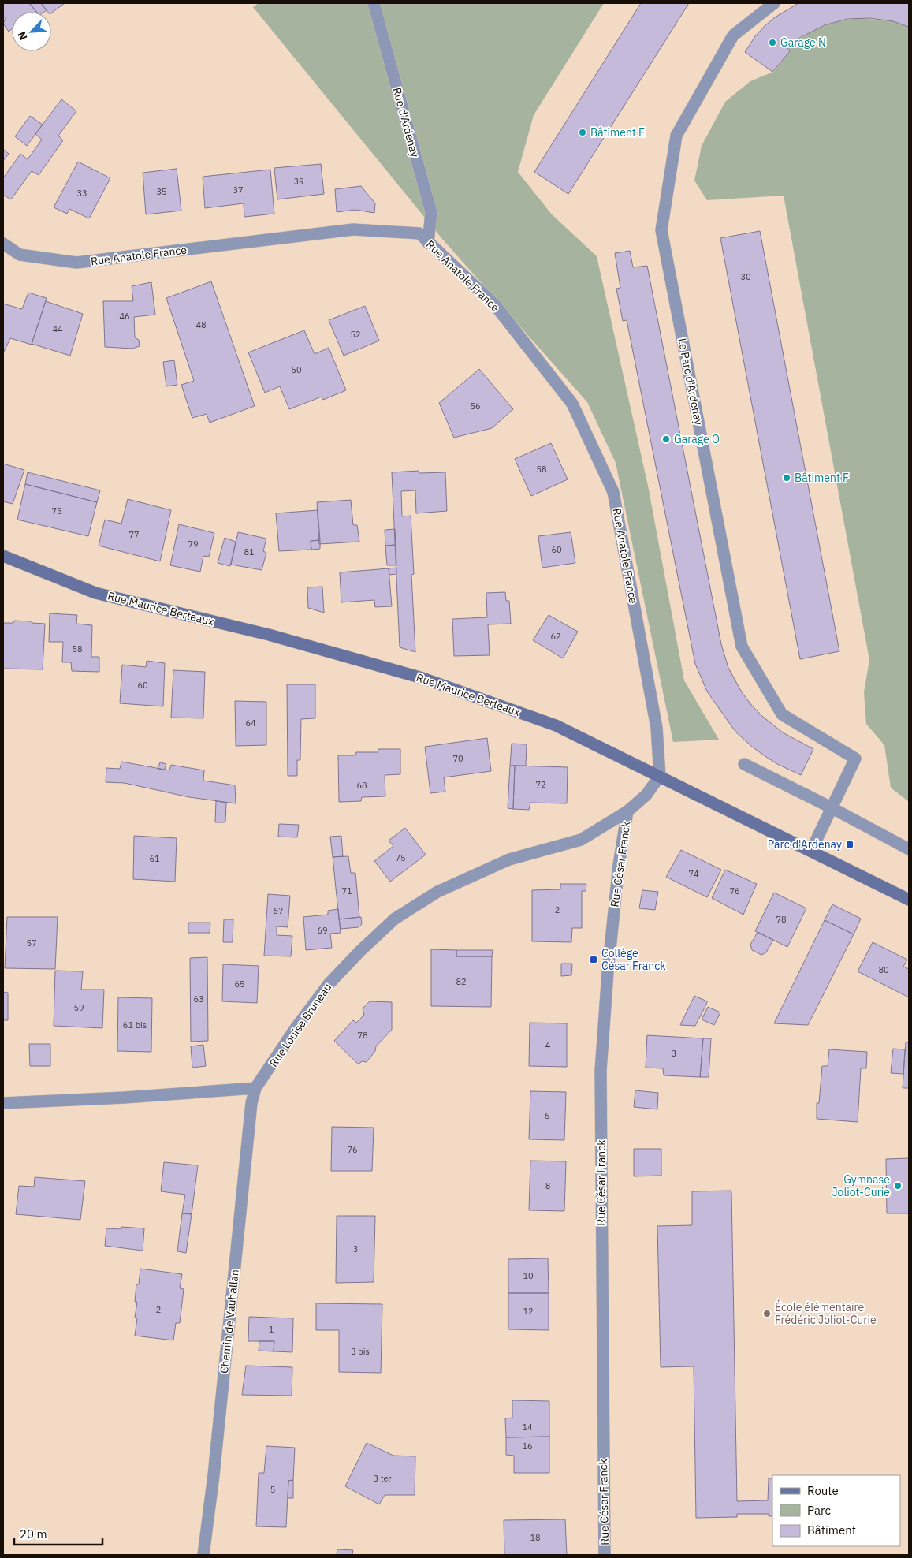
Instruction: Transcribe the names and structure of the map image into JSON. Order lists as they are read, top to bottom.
{
  "streets": {
    "main road": ["Rue Maurice Berteaux"],
    "street": [
      "Rue d'Ardenay",
      "Rue Anatole France",
      "Le Parc d'Ardenay",
      "Rue César Franck",
      "Rue Louise Bruneau",
      "Chemin de Vauhallan"
    ]
  },
  "crossings": [
    ["Rue d'Ardenay", "Rue Anatole France"],
    ["Rue Anatole France", "Rue Maurice Berteaux"],
    ["Rue Anatole France", "Rue Louise Bruneau"],
    ["Rue Maurice Berteaux", "Rue Louise Bruneau"],
    ["Rue César Franck", "Rue Louise Bruneau"],
    ["Rue Louise Bruneau", "Chemin de Vauhallan"]
  ],
  "places": {
    "other": [
      "Garage N",
      "Bâtiment E",
      "Garage O",
      "Bâtiment F",
      "Gymnase Joliot-Curie",
      "École élémentaire Frédéric Joliot-Curie"
    ],
    "transit": ["Parc d'Ardenay", "Collège César Franck"]
  },
  "house_numbers": [
    "39",
    "37",
    "35",
    "33",
    "30",
    "46",
    "48",
    "44",
    "52",
    "50",
    "56",
    "58",
    "75",
    "77",
    "79",
    "60",
    "81",
    "62",
    "58",
    "60",
    "64",
    "70",
    "72",
    "68",
    "75",
    "61",
    "74",
    "71",
    "76",
    "2",
    "67",
    "78",
    "69",
    "57",
    "80",
    "82",
    "65",
    "63",
    "59",
    "61 bis",
    "78",
    "4",
    "3",
    "6",
    "76",
    "8",
    "3",
    "10",
    "2",
    "12",
    "1",
    "3 bis",
    "14",
    "16",
    "3 ter",
    "5",
    "18"
  ],
  "legend": ["Route", "Parc", "Bâtiment"],
  "scale_bar": "20 m",
  "north": "bottom left"
}
